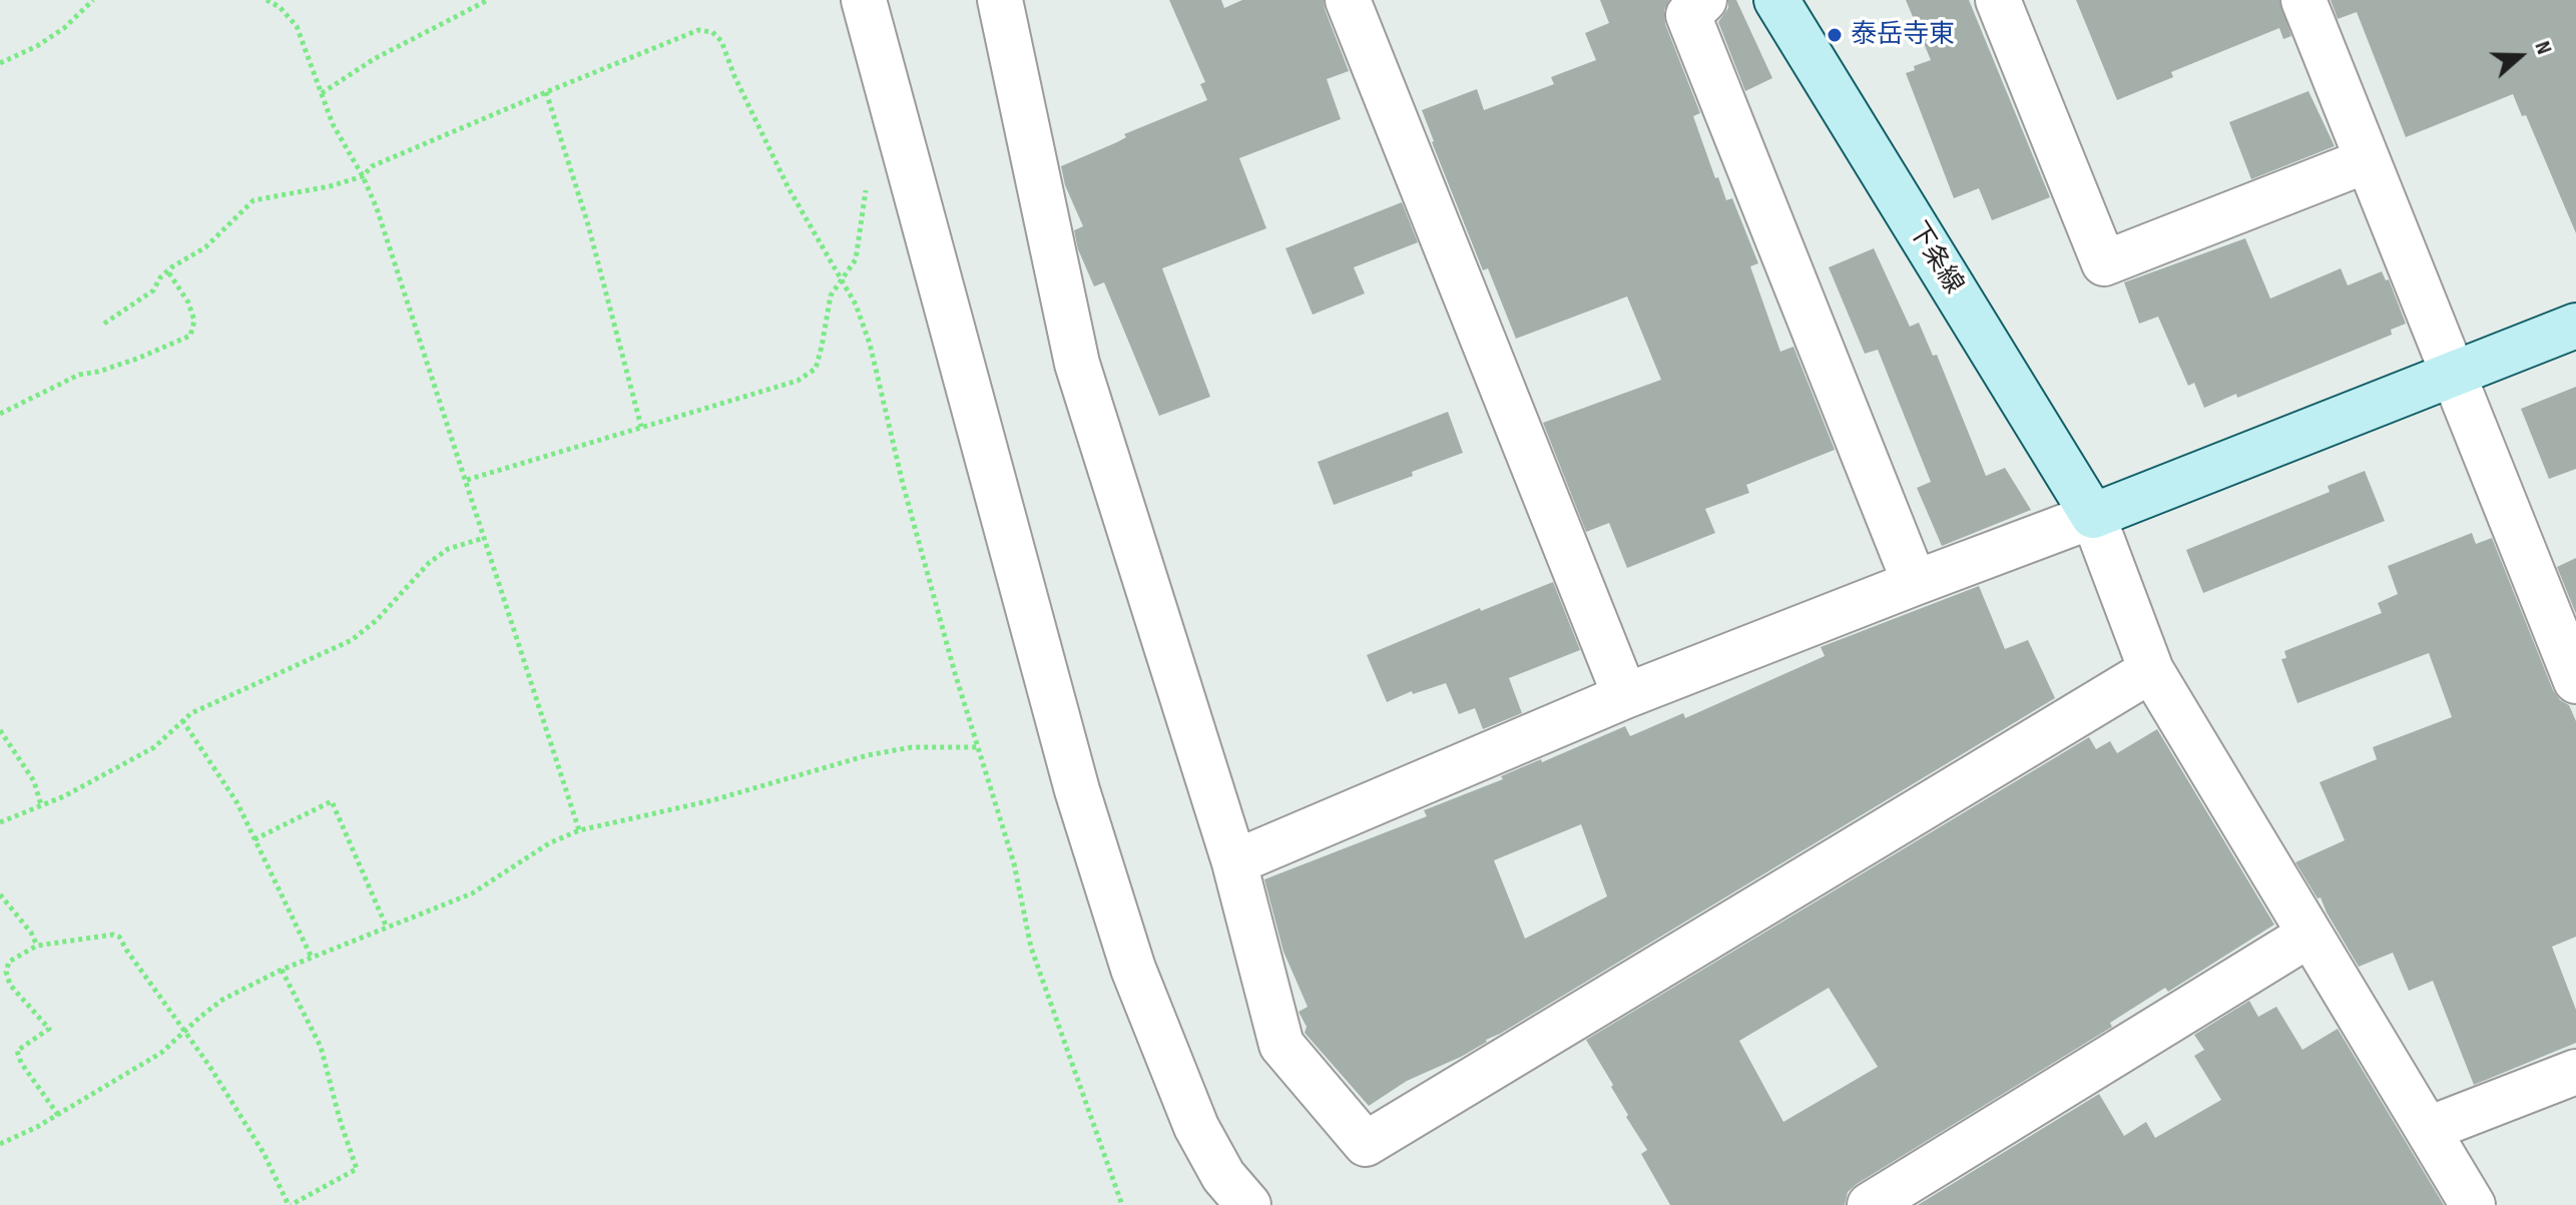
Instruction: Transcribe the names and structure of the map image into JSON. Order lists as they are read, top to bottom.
{
  "streets": {
    "street": ["下条線"]
  },
  "places": ["泰岳寺東"],
  "north": "right"
}
